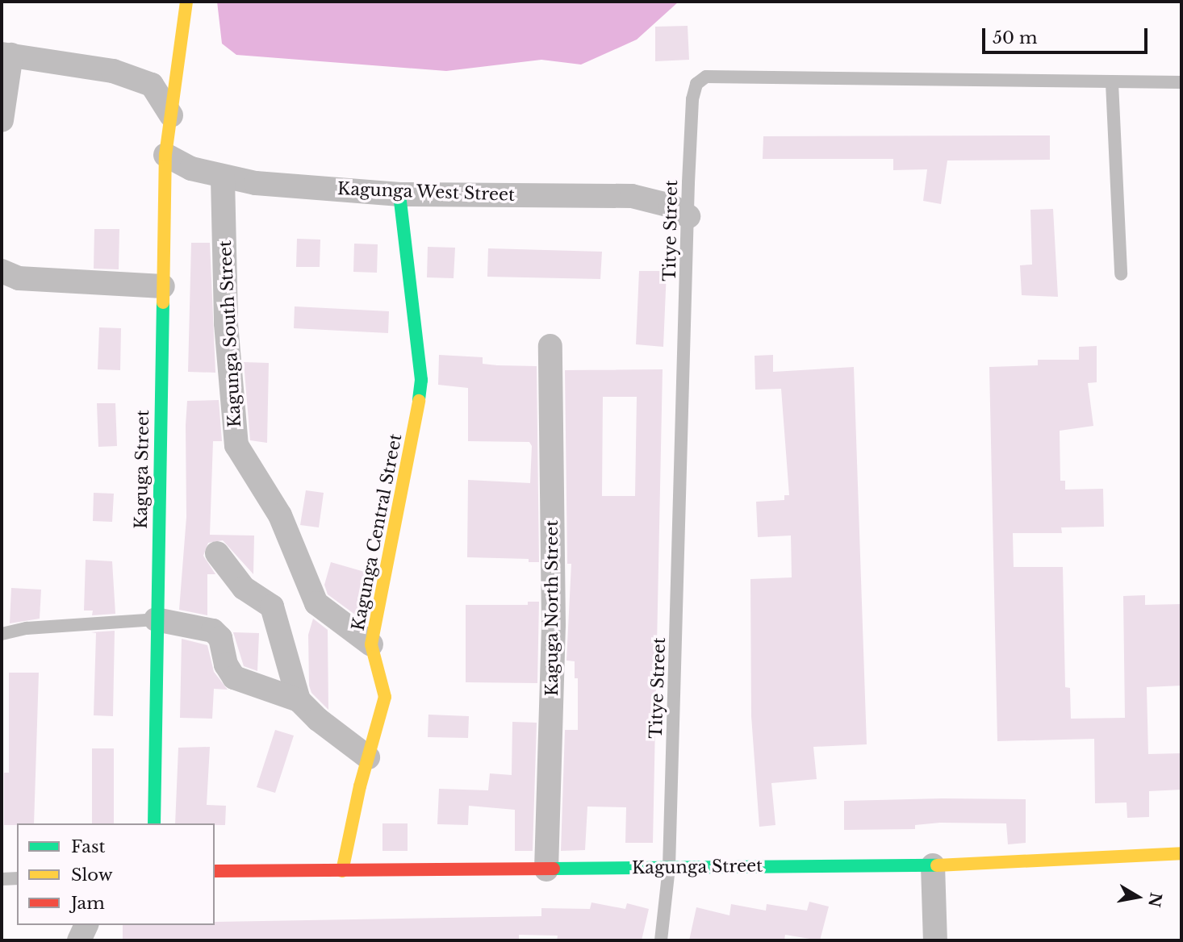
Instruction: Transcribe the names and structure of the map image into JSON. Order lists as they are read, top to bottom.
{
  "streets": {
    "street": [
      "Kagunga West Street",
      "Kagunga South Street",
      "Kaguga Street",
      "Kagunga Central Street",
      "Kaguga North Street",
      "Kagunga Street"
    ],
    "lane": ["Titye Street"]
  },
  "crossings": [
    ["Kagunga West Street", "Titye Street"],
    ["Kagunga West Street", "Kagunga South Street"],
    ["Kagunga West Street", "Kaguga Street"],
    ["Kagunga West Street", "Kagunga Central Street"],
    ["Titye Street", "Kagunga Street"],
    ["Kagunga South Street", "Kagunga Central Street"],
    ["Kagunga Central Street", "Kagunga Street"],
    ["Kaguga North Street", "Kagunga Street"]
  ],
  "legend": ["Fast", "Slow", "Jam"],
  "scale_bar": "50 m",
  "north": "right"
}
